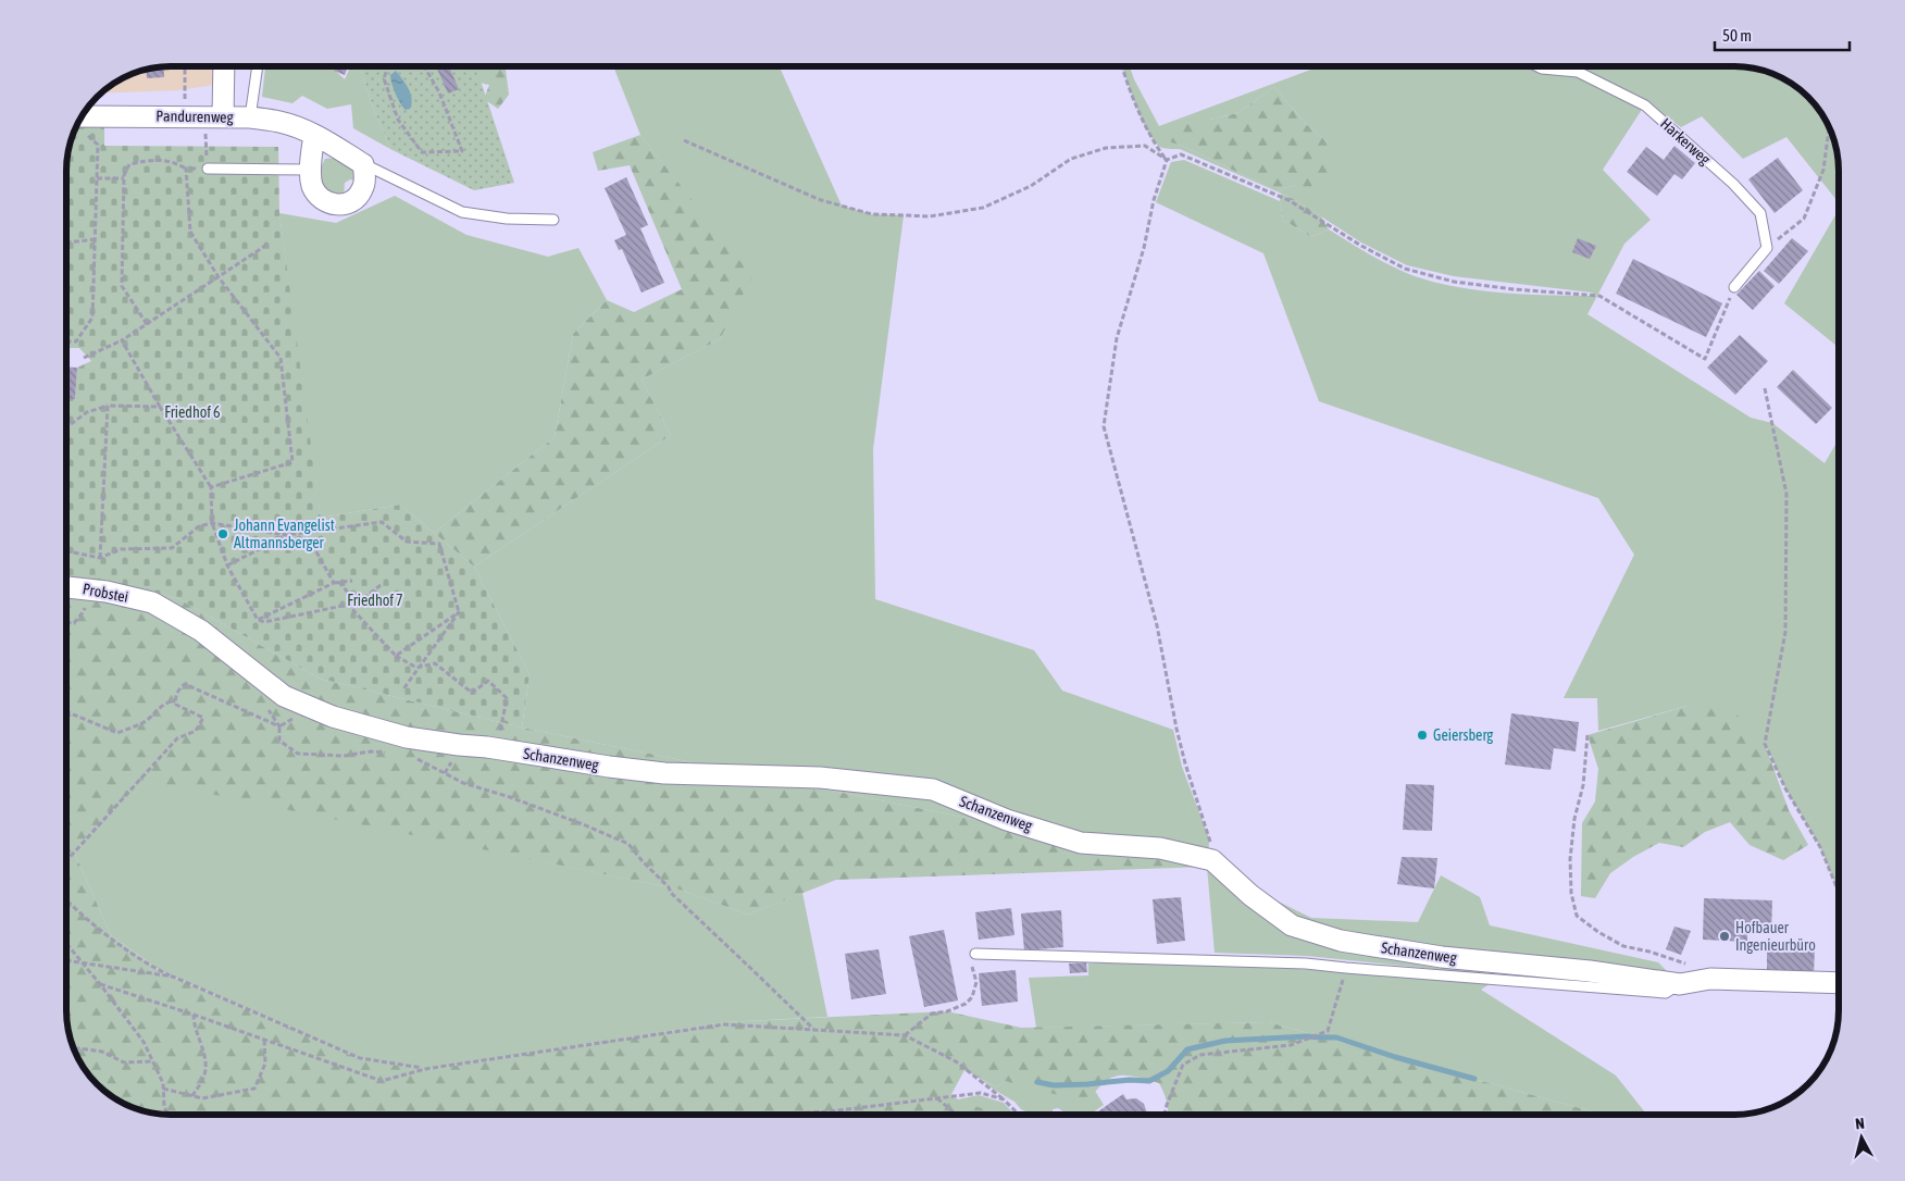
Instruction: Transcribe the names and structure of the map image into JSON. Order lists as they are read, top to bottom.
{
  "streets": {
    "street": ["Pandurenweg", "Probstei", "Schanzenweg"],
    "lane": ["Harkerweg"]
  },
  "crossings": [
    ["Probstei", "Schanzenweg"]
  ],
  "parks": ["Friedhof 6", "Friedhof 7"],
  "places": ["Johann Evangelist Altmannsberger", "Geiersberg", "Hofbauer Ingenieurbüro"],
  "scale_bar": "50 m",
  "north": "top"
}
